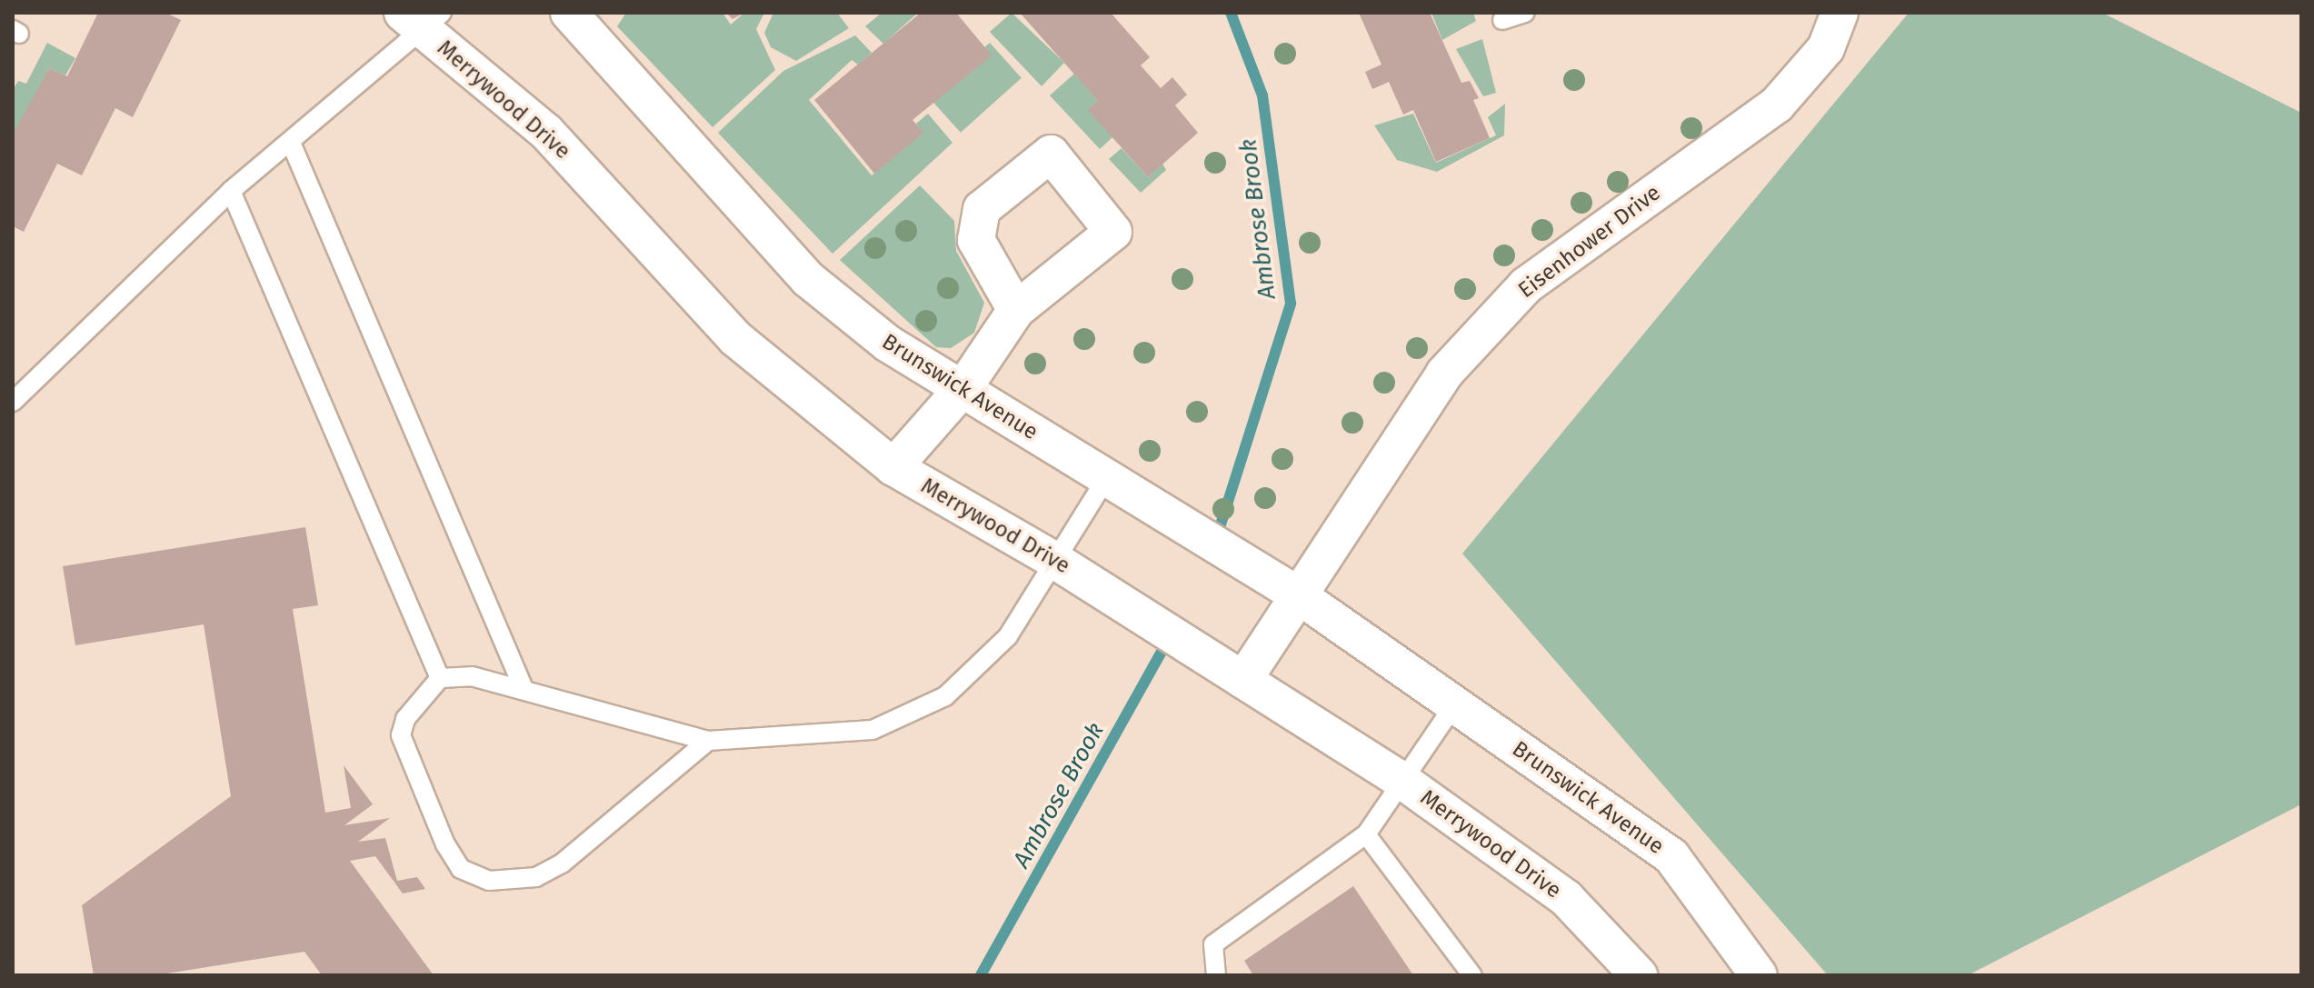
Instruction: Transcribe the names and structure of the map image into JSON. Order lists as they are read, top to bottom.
{
  "streets": {
    "street": ["Merrywood Drive", "Eisenhower Drive", "Brunswick Avenue"]
  },
  "crossings": [
    ["Merrywood Drive", "Eisenhower Drive"],
    ["Eisenhower Drive", "Brunswick Avenue"]
  ],
  "water": ["Ambrose Brook"]
}
